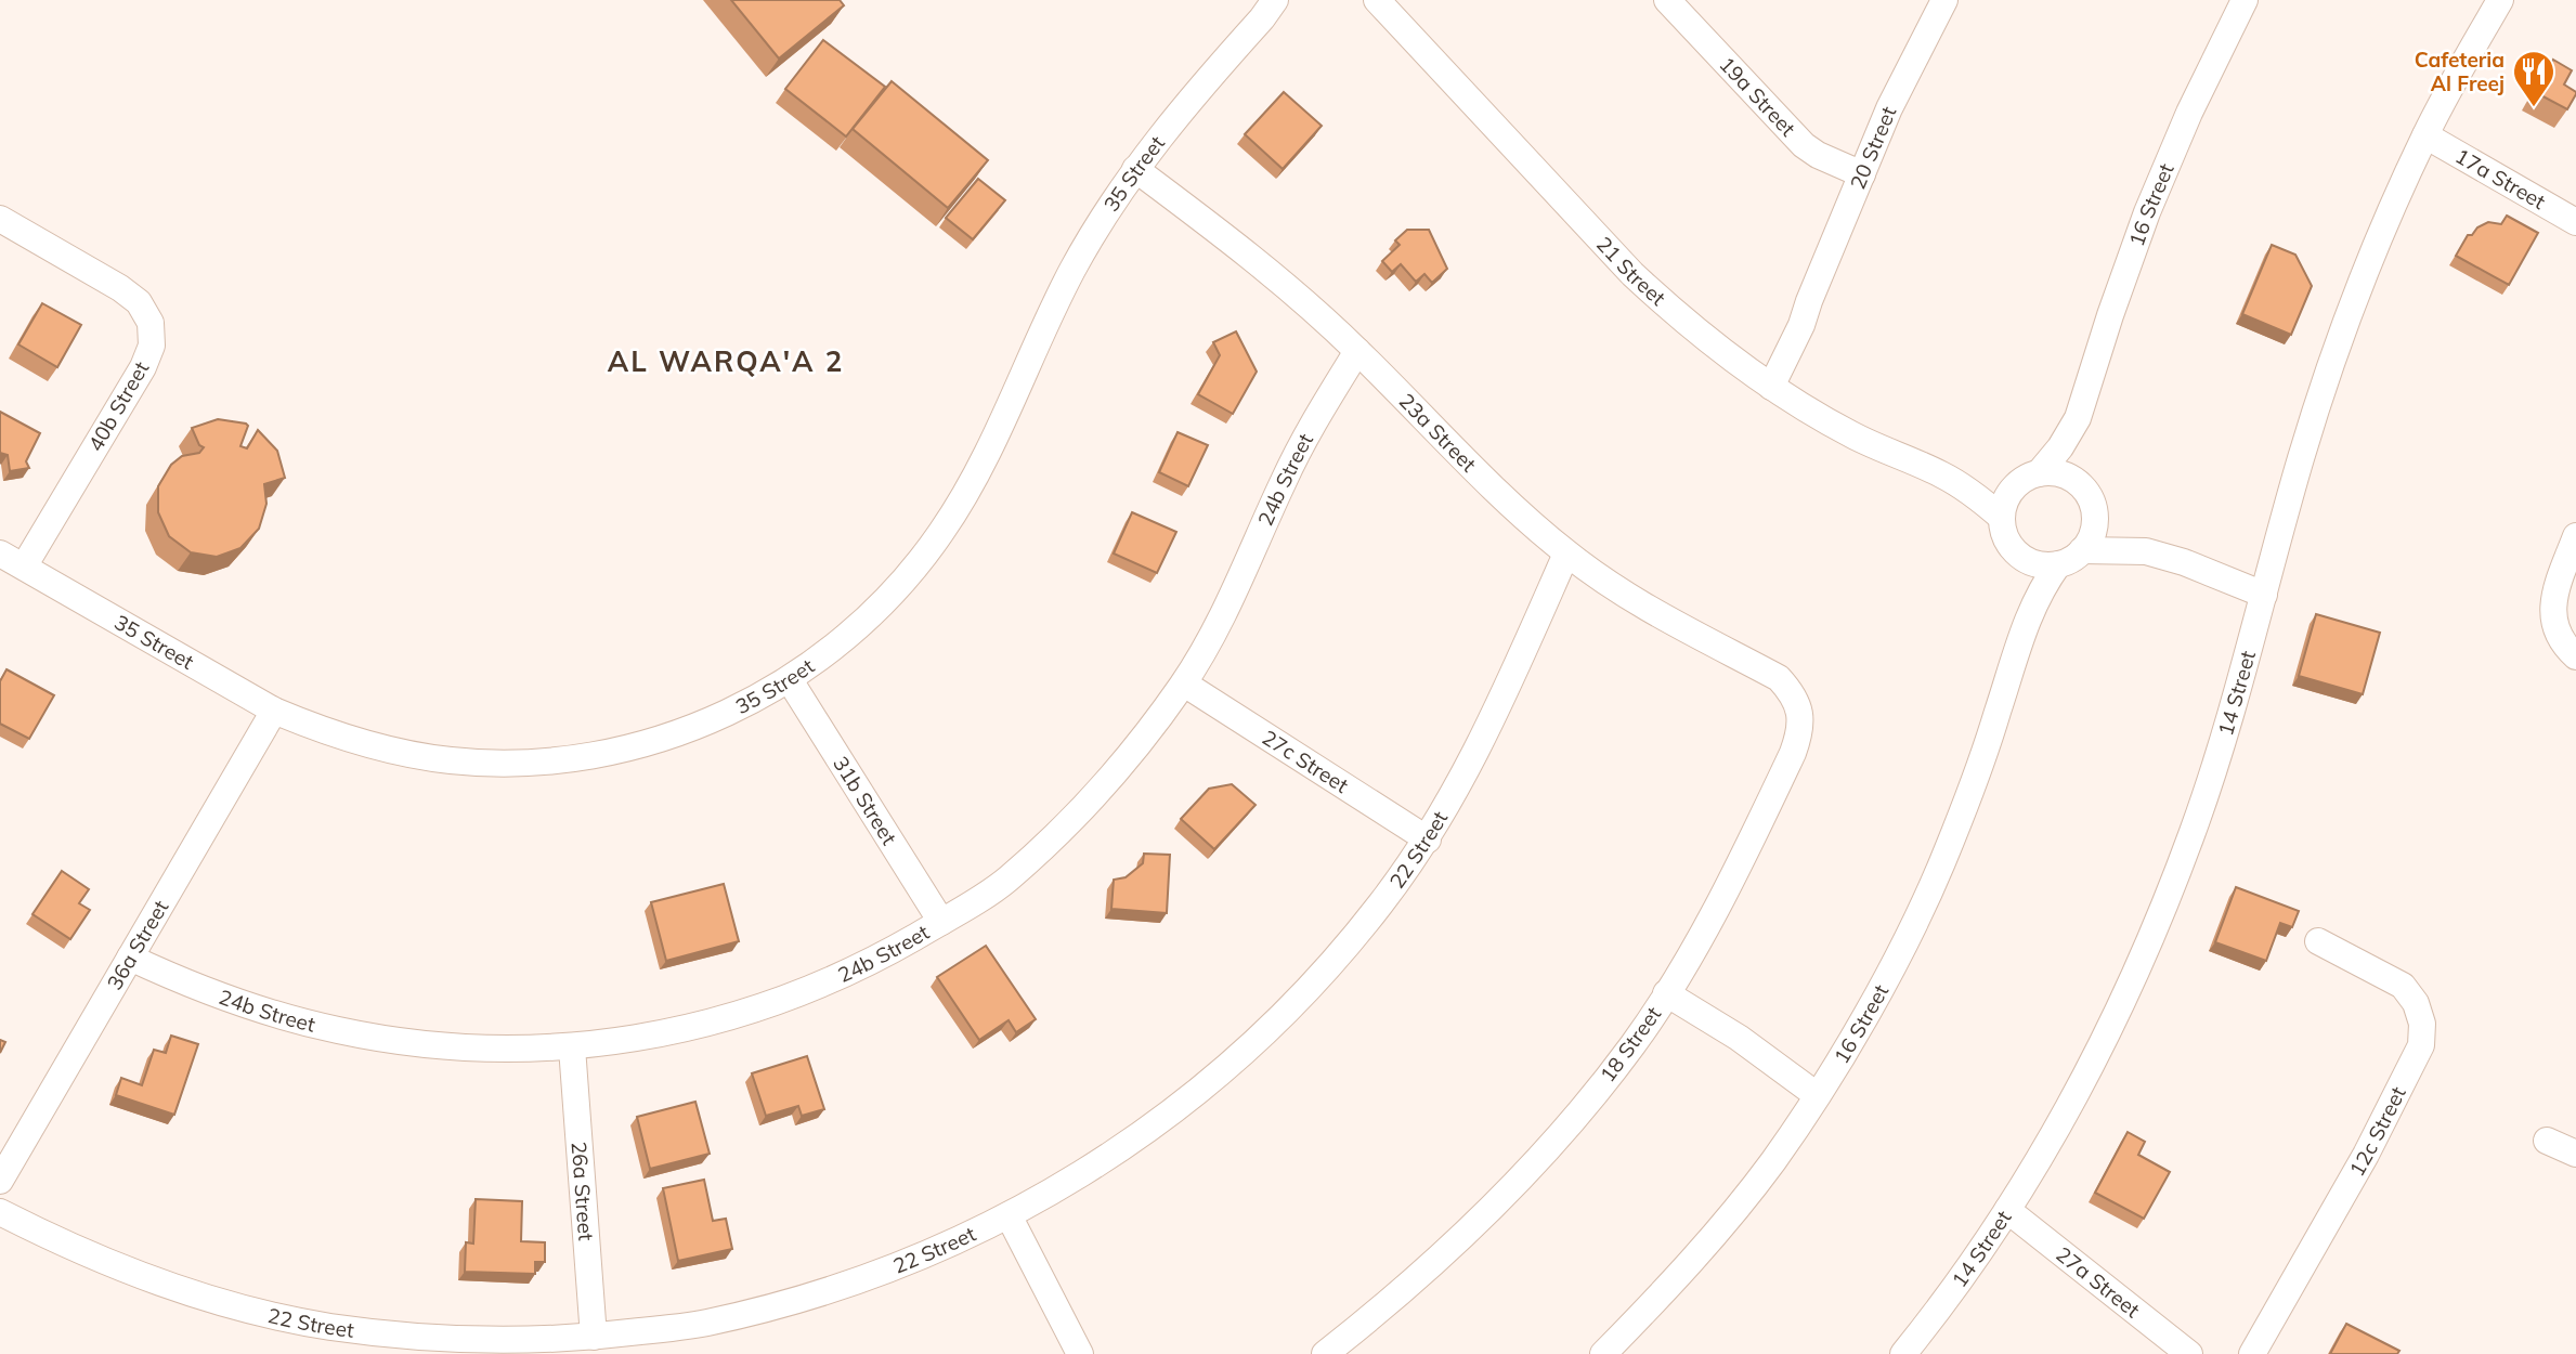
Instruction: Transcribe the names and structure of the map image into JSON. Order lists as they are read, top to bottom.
{
  "streets": {
    "street": [
      "19a Street",
      "20 Street",
      "35 Street",
      "17a Street",
      "16 Street",
      "21 Street",
      "40b Street",
      "23a Street",
      "24b Street",
      "14 Street",
      "27c Street",
      "31b Street",
      "22 Street",
      "36a Street",
      "18 Street",
      "12c Street",
      "26a Street",
      "27a Street"
    ]
  },
  "crossings": [
    ["19a Street", "20 Street"],
    ["20 Street", "21 Street"],
    ["35 Street", "40b Street"],
    ["35 Street", "23a Street"],
    ["35 Street", "31b Street"],
    ["35 Street", "36a Street"],
    ["17a Street", "14 Street"],
    ["16 Street", "21 Street"],
    ["23a Street", "24b Street"],
    ["23a Street", "22 Street"],
    ["23a Street", "18 Street"],
    ["24b Street", "27c Street"],
    ["24b Street", "31b Street"],
    ["24b Street", "36a Street"],
    ["24b Street", "26a Street"],
    ["14 Street", "27a Street"],
    ["27c Street", "22 Street"],
    ["22 Street", "26a Street"]
  ],
  "districts": ["AL WARQA'A 2"],
  "places": {
    "restaurant": ["Cafeteria Al Freej"]
  }
}
